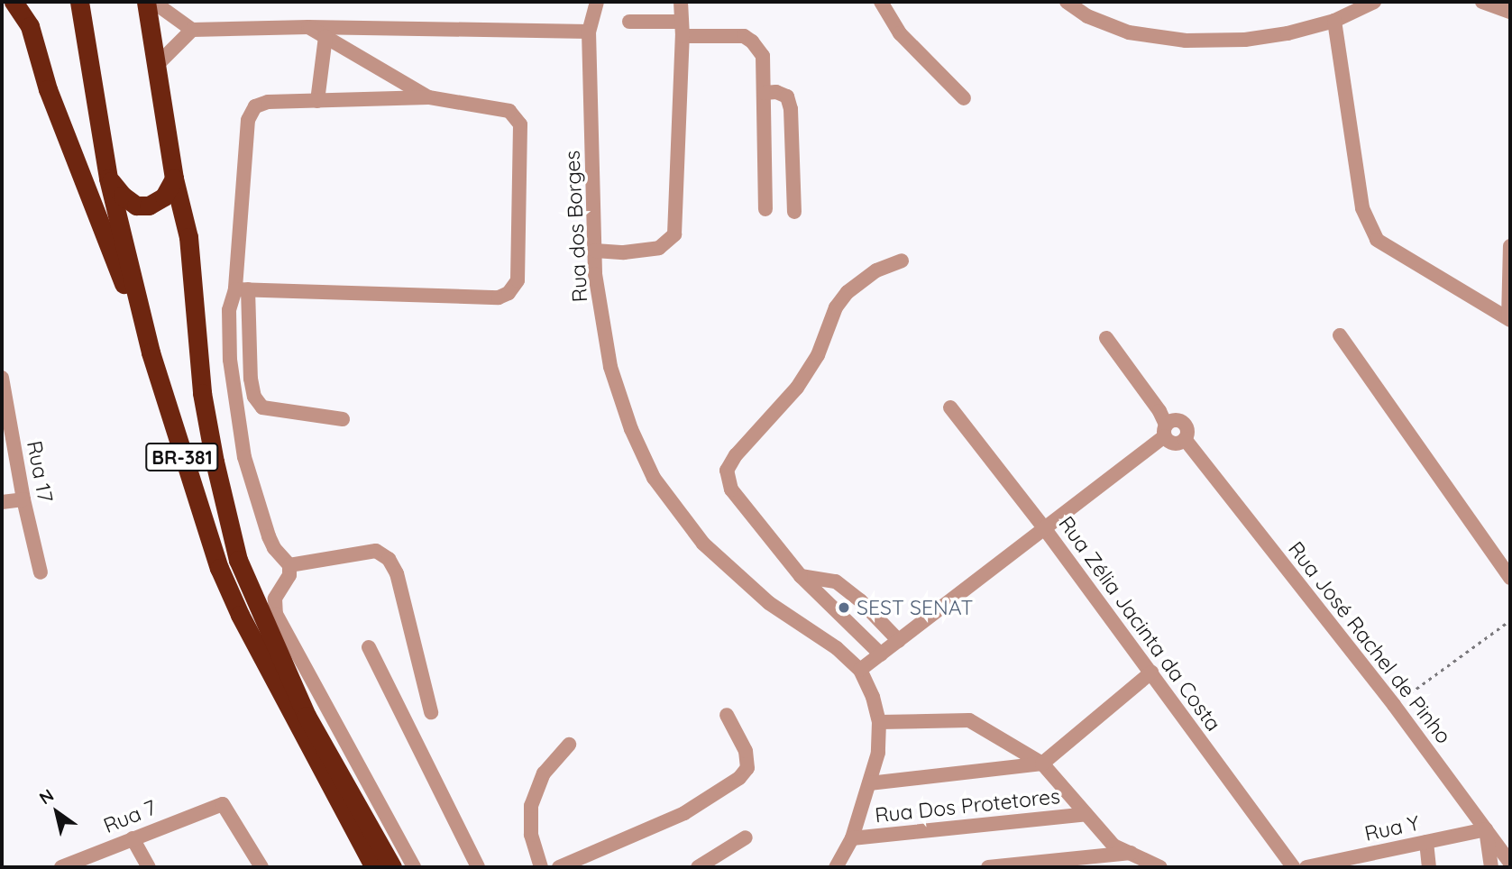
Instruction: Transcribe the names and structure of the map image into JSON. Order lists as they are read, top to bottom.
{
  "streets": {
    "highway": ["BR-381"],
    "street": [
      "Rua dos Borges",
      "Rua 17",
      "Rua Zélia Jacinta da Costa",
      "Rua José Rachel de Pinho",
      "Rua Dos Protetores",
      "Rua 7",
      "Rua Y"
    ]
  },
  "crossings": [
    ["Rua dos Borges", "Rua Dos Protetores"],
    ["Rua José Rachel de Pinho", "Rua Y"]
  ],
  "places": ["SEST SENAT"],
  "north": "top left"
}
